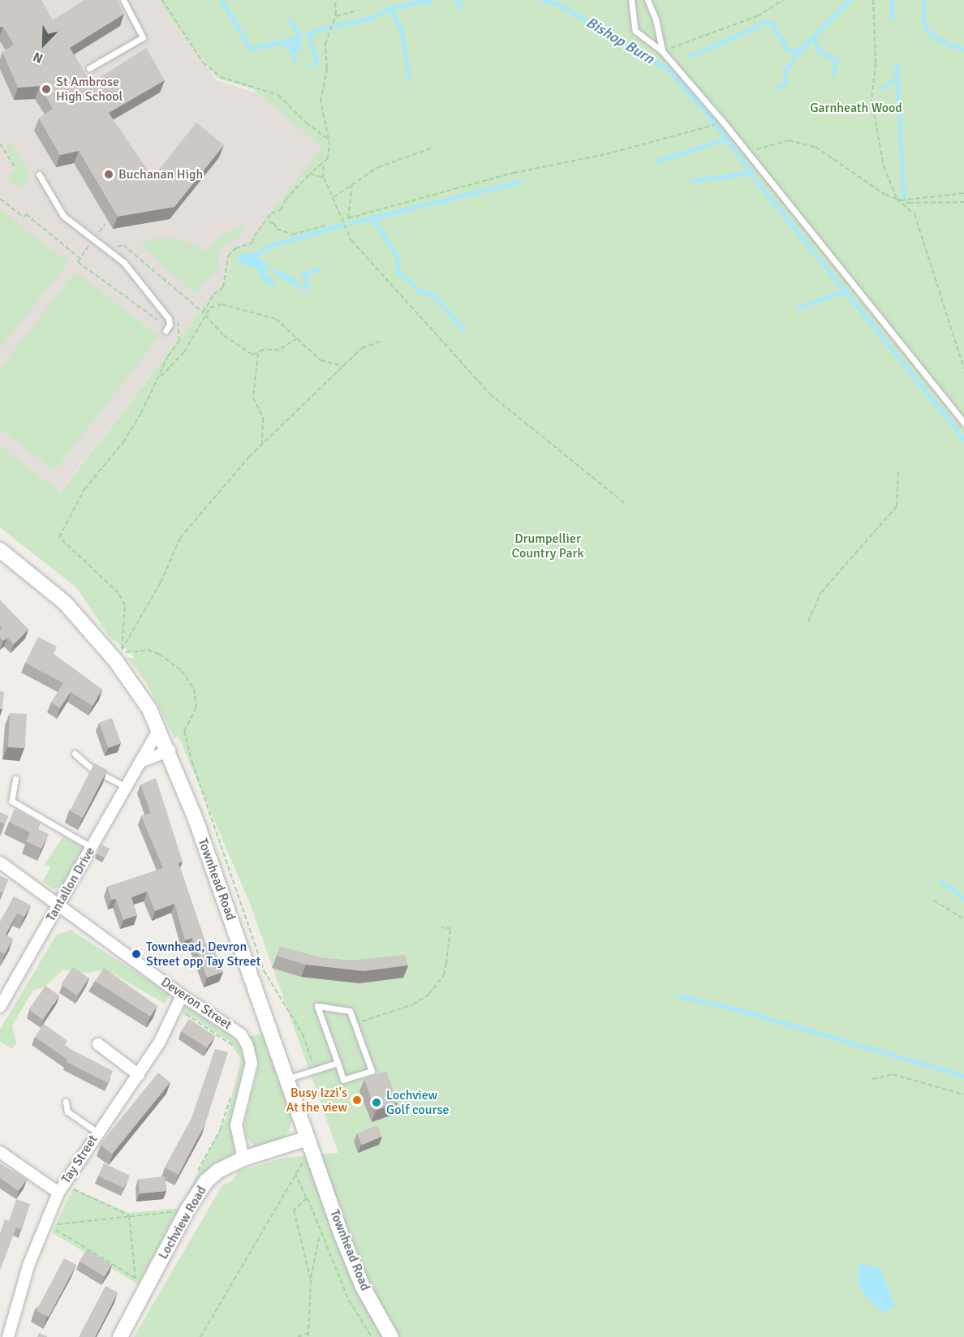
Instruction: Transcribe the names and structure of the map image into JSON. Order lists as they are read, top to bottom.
{
  "streets": {
    "street": [
      "Townhead Road",
      "Tantallon Drive",
      "Deveron Street",
      "Tay Street",
      "Lochview Road"
    ]
  },
  "crossings": [
    ["Townhead Road", "Tantallon Drive"],
    ["Townhead Road", "Lochview Road"],
    ["Tantallon Drive", "Deveron Street"],
    ["Deveron Street", "Tay Street"],
    ["Deveron Street", "Lochview Road"]
  ],
  "water": ["Bishop Burn"],
  "parks": ["Garnheath Wood", "Drumpellier Country Park"],
  "places": [
    "St Ambrose High School",
    "Buchanan High",
    "Townhead, Devron Street opp Tay Street",
    "Busy Izzi's At the view",
    "Lochview Golf course"
  ],
  "north": "bottom left"
}
